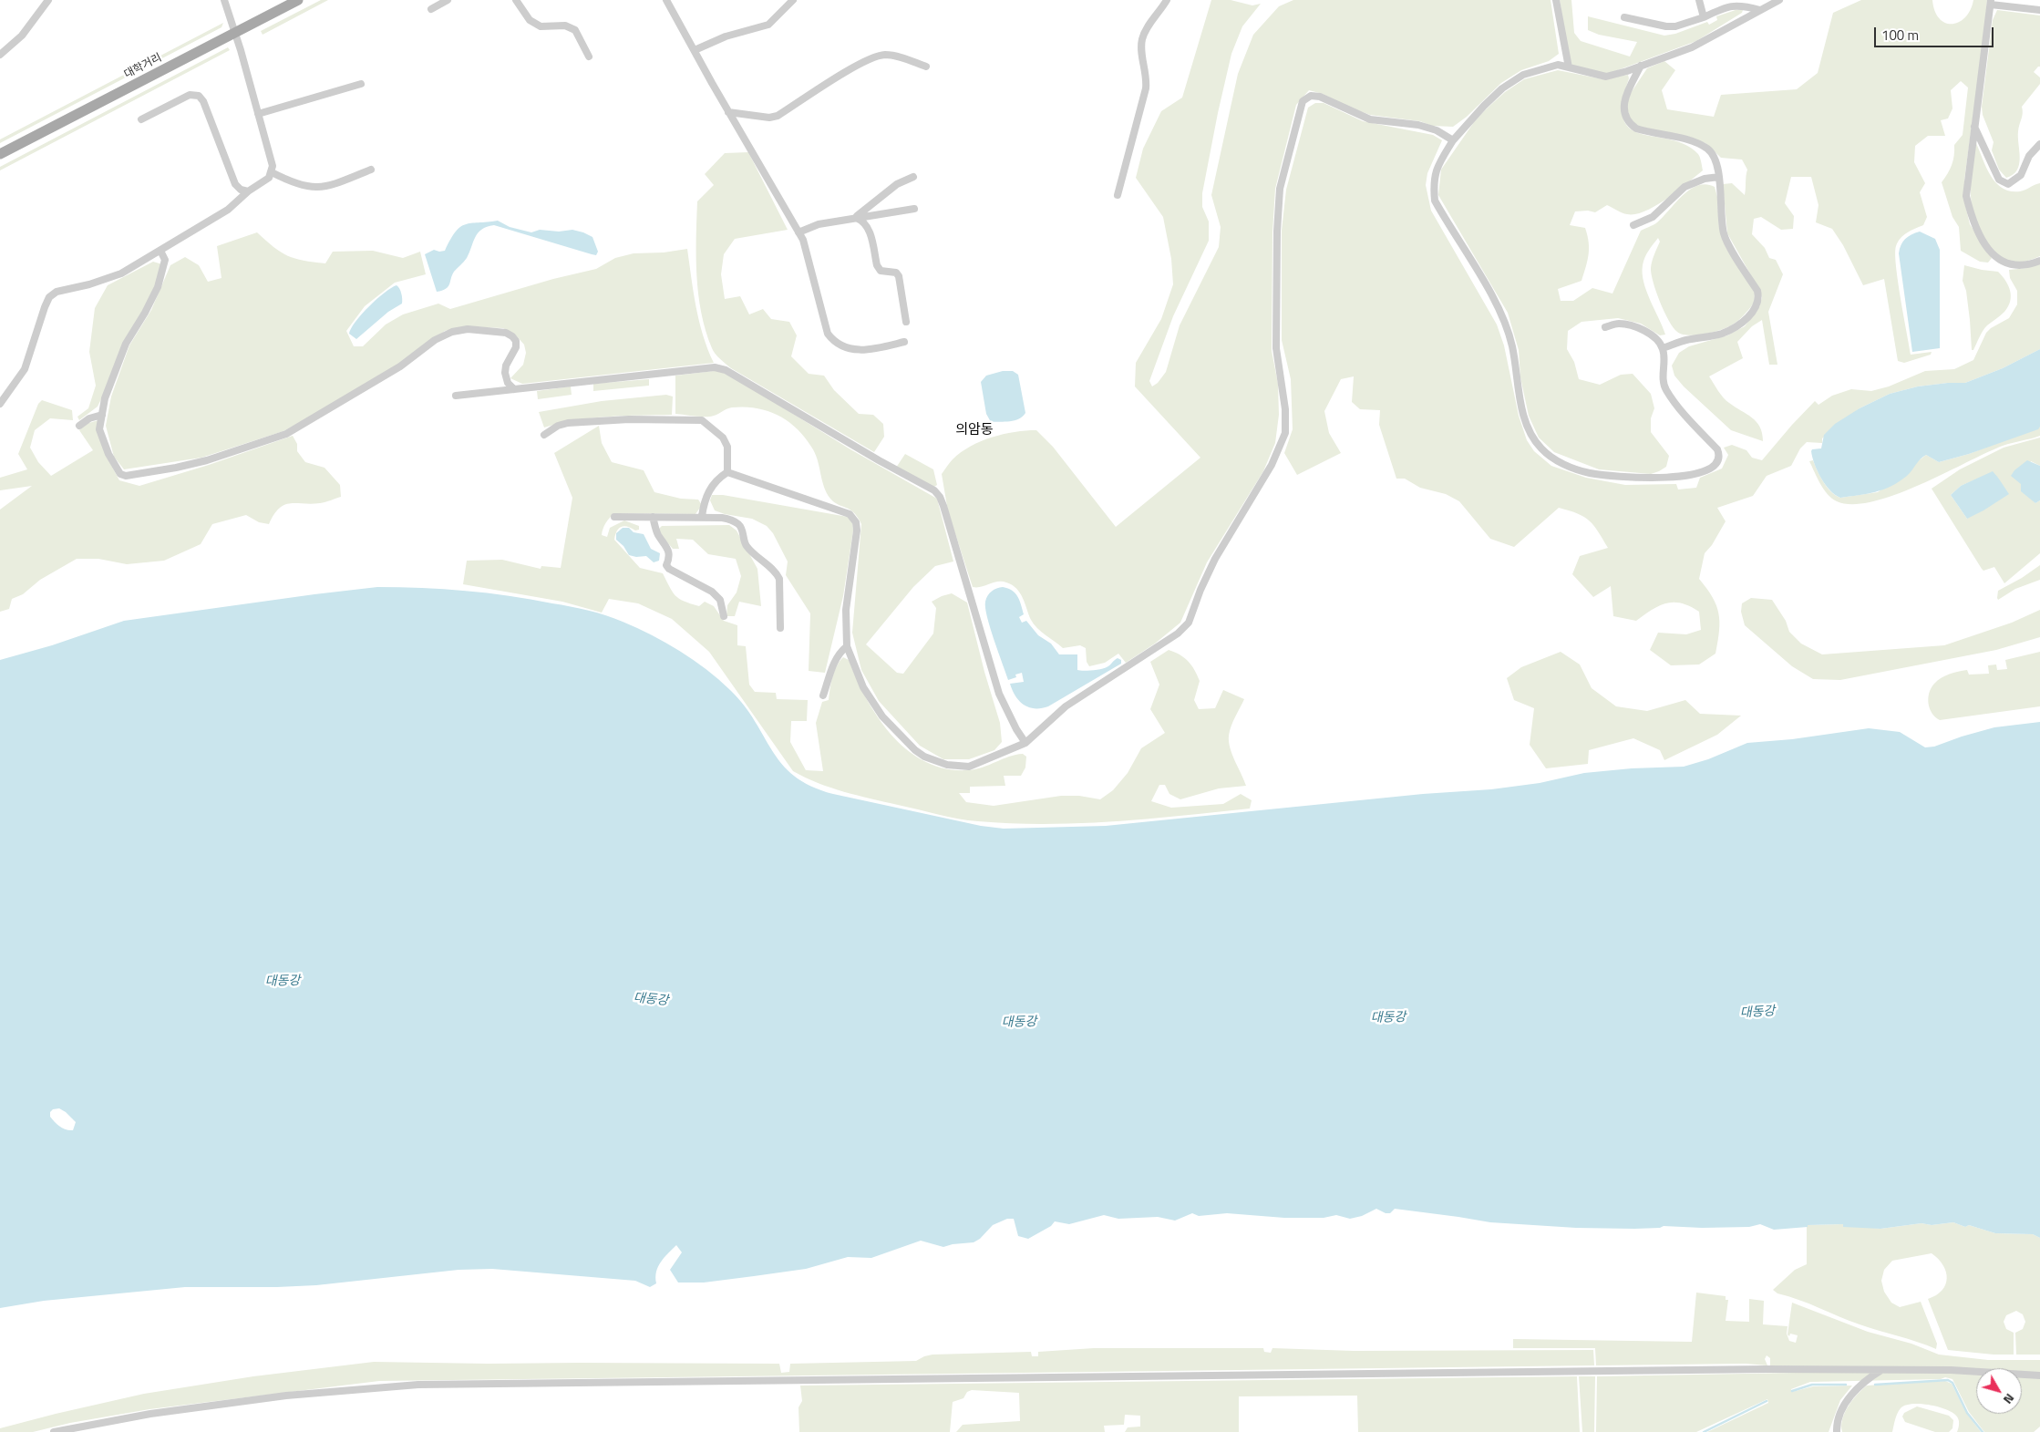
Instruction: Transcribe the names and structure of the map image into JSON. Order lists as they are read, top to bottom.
{
  "streets": {
    "main road": ["대학거리"]
  },
  "districts": ["의암동"],
  "water": ["대동강"],
  "scale_bar": "100 m",
  "north": "bottom right"
}
